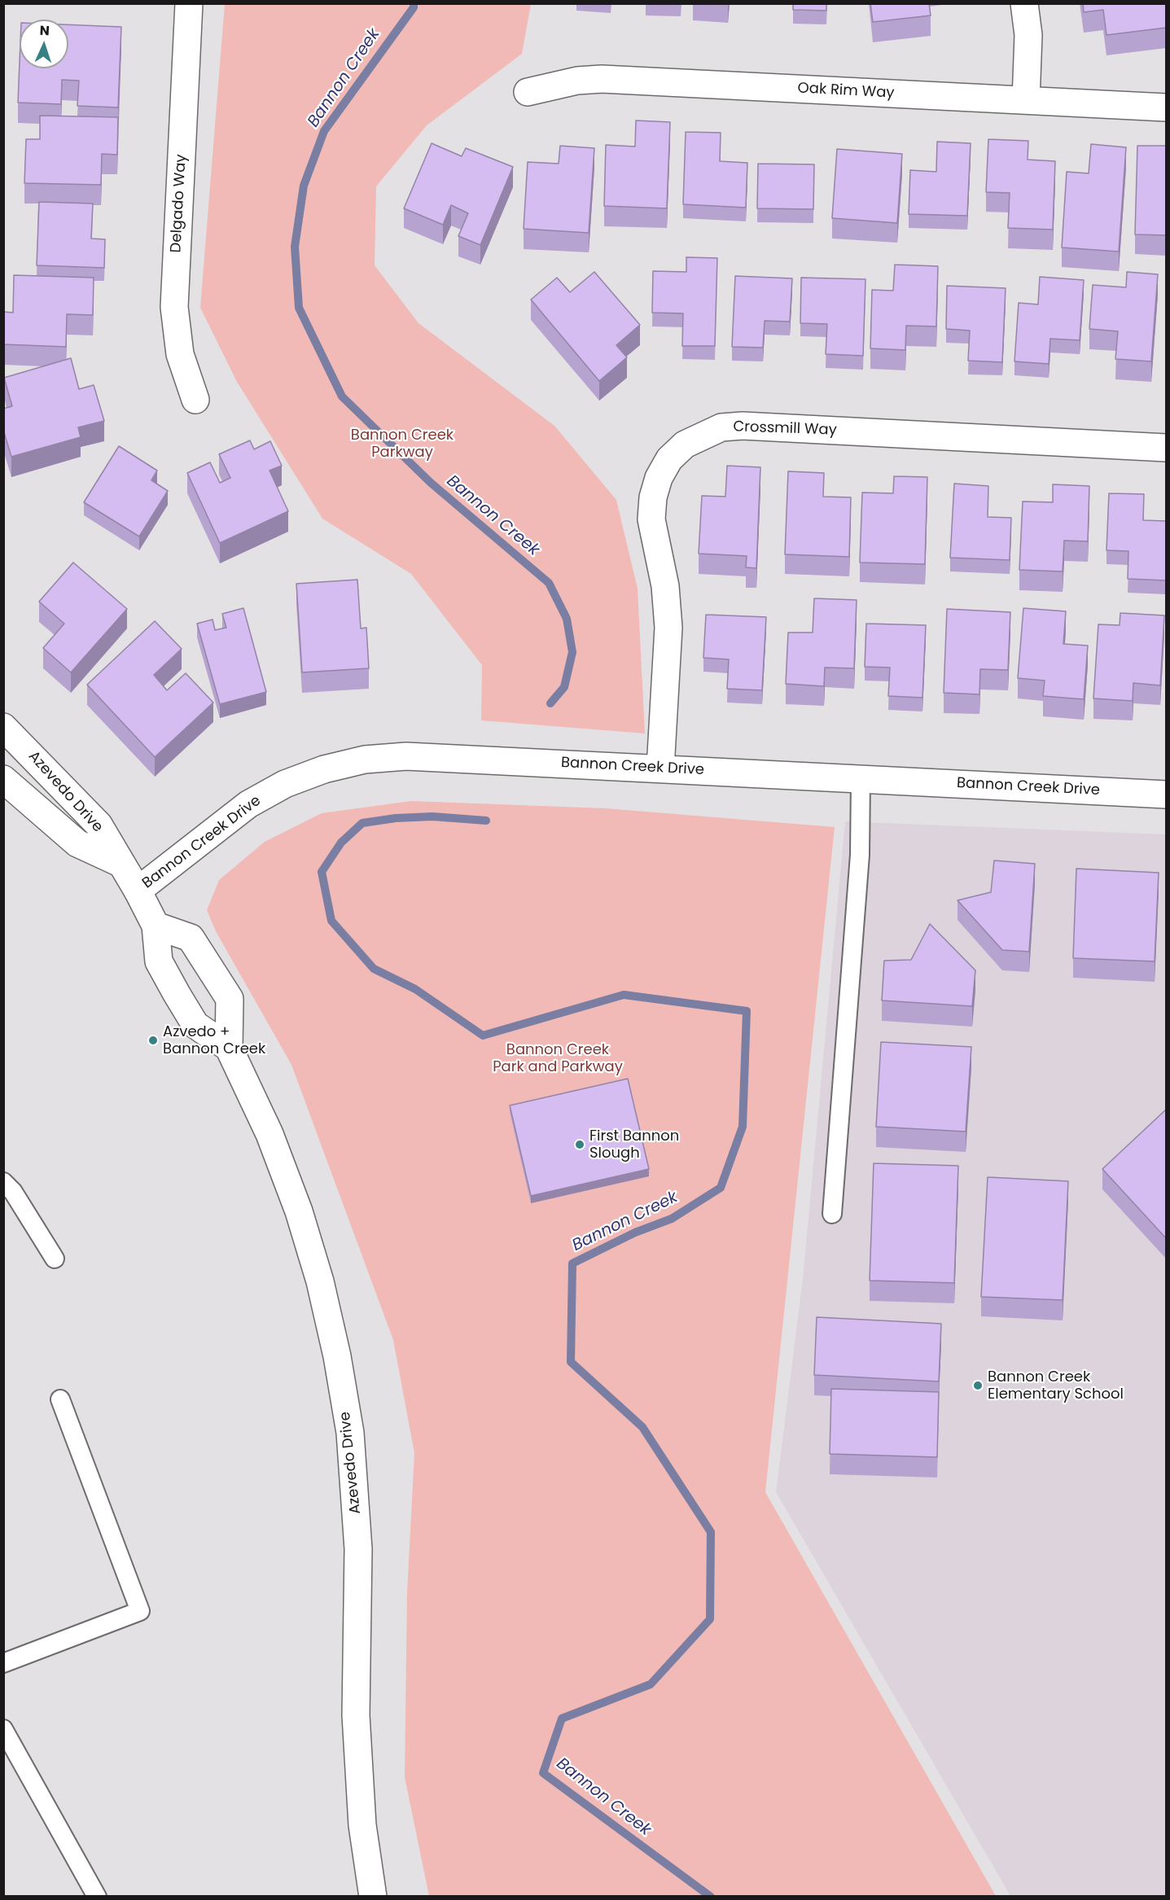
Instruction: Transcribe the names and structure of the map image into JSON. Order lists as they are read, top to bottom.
{
  "streets": {
    "street": [
      "Oak Rim Way",
      "Delgado Way",
      "Crossmill Way",
      "Bannon Creek Drive",
      "Azevedo Drive"
    ]
  },
  "crossings": [
    ["Crossmill Way", "Bannon Creek Drive"],
    ["Bannon Creek Drive", "Azevedo Drive"]
  ],
  "water": ["Bannon Creek"],
  "parks": ["Bannon Creek Parkway", "Bannon Creek Park and Parkway"],
  "places": ["Azvedo + Bannon Creek", "First Bannon Slough", "Bannon Creek Elementary School"],
  "north": "top"
}
